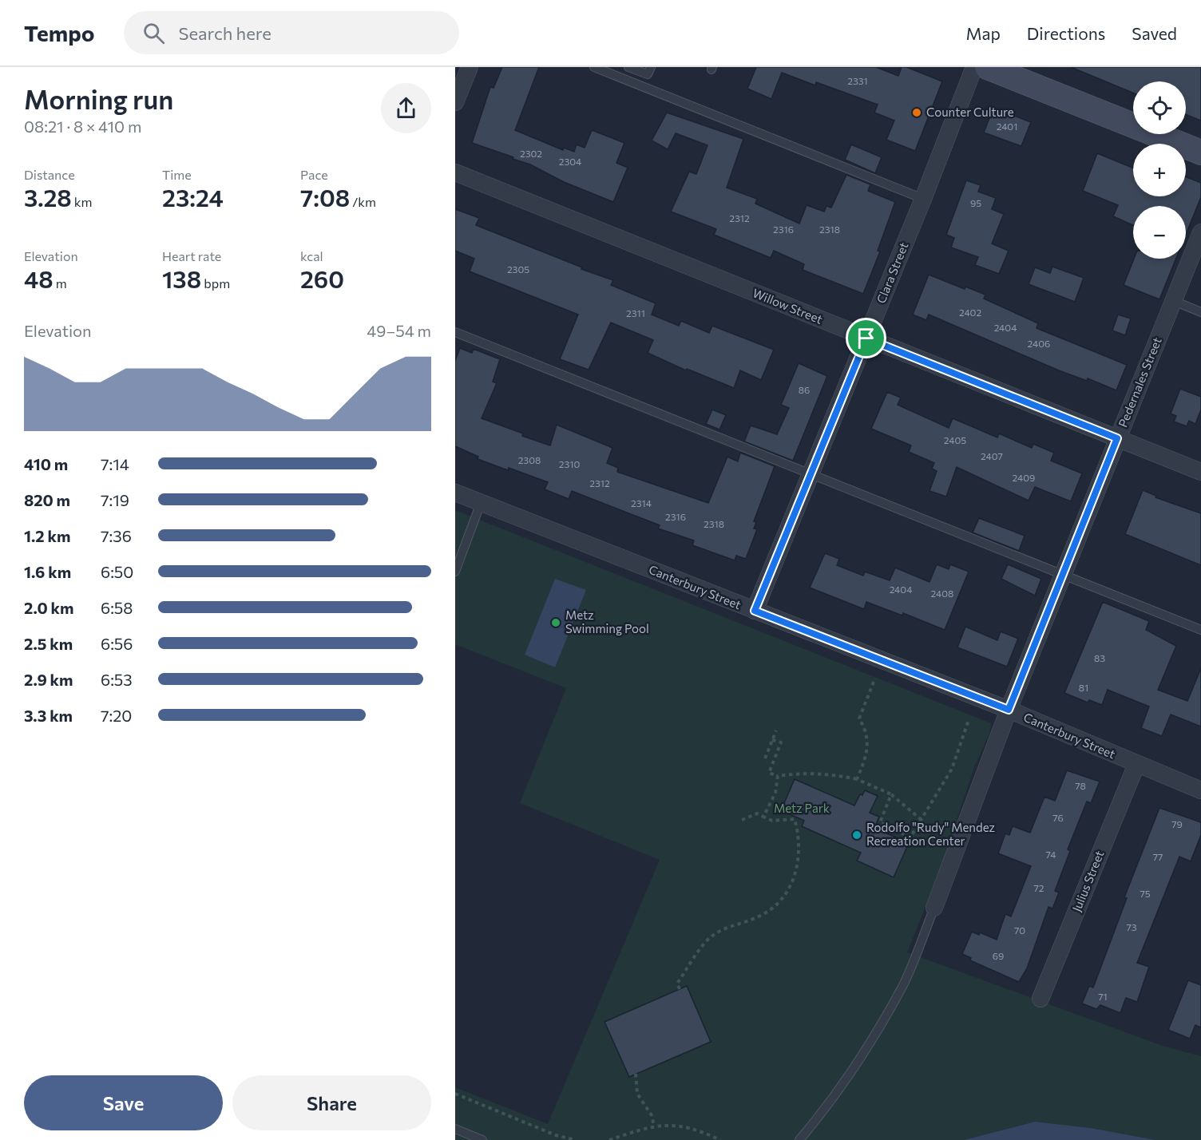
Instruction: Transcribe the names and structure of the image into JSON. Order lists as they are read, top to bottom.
{
  "streets": {
    "street": [
      "Clara Street",
      "Willow Street",
      "Pedernales Street",
      "Canterbury Street",
      "Julius Street"
    ]
  },
  "crossings": [
    ["Clara Street", "Willow Street"],
    ["Clara Street", "Canterbury Street"],
    ["Willow Street", "Pedernales Street"],
    ["Pedernales Street", "Canterbury Street"],
    ["Canterbury Street", "Julius Street"]
  ],
  "parks": ["Metz Park"],
  "places": ["Counter Culture", "Metz Swimming Pool", "Rodolfo \"Rudy\" Mendez Recreation Center"],
  "house_numbers": [
    "2331",
    "2401",
    "2302",
    "2304",
    "95",
    "2312",
    "2316",
    "2318",
    "2305",
    "2402",
    "2311",
    "2404",
    "2406",
    "86",
    "2405",
    "2407",
    "2308",
    "2310",
    "2409",
    "2312",
    "2314",
    "2316",
    "2318",
    "2404",
    "2408",
    "83",
    "81",
    "78",
    "76",
    "79",
    "74",
    "77",
    "72",
    "75",
    "73",
    "70",
    "69",
    "71"
  ],
  "page": {
    "header": "Tempo",
    "search": "Search here",
    "nav": ["Map", "Directions", "Saved"],
    "heading": ["Morning run", "08:21 · 8 × 410 m"],
    "map_buttons": ["+", "−"],
    "stats": [
      ["Distance", "3.28 km"],
      ["Time", "23:24"],
      ["Pace", "7:08 /km"],
      ["Elevation", "48 m"],
      ["Heart rate", "138 bpm"],
      ["kcal", "260"]
    ],
    "chart": ["Elevation", "49–54 m"],
    "list": [
      {
        "name": "410 m",
        "note": "7:14"
      },
      {
        "name": "820 m",
        "note": "7:19"
      },
      {
        "name": "1.2 km",
        "note": "7:36"
      },
      {
        "name": "1.6 km",
        "note": "6:50"
      },
      {
        "name": "2.0 km",
        "note": "6:58"
      },
      {
        "name": "2.5 km",
        "note": "6:56"
      },
      {
        "name": "2.9 km",
        "note": "6:53"
      },
      {
        "name": "3.3 km",
        "note": "7:20"
      }
    ],
    "buttons": ["Save", "Share"]
  }
}
